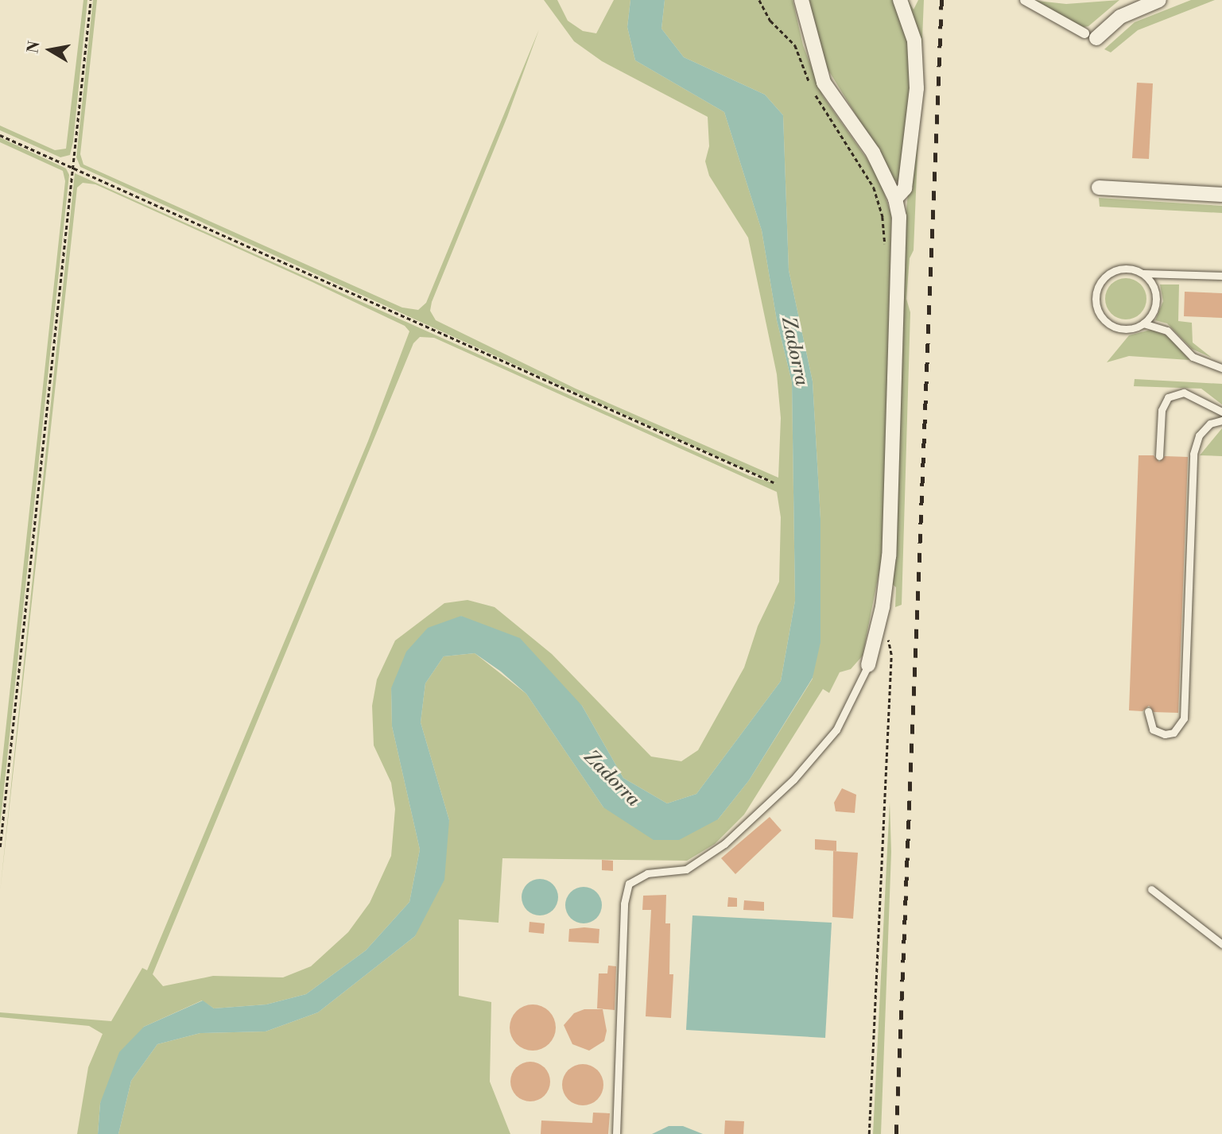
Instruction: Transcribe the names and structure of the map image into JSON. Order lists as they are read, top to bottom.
{
  "water": ["Zadorra"],
  "north": "left"
}
